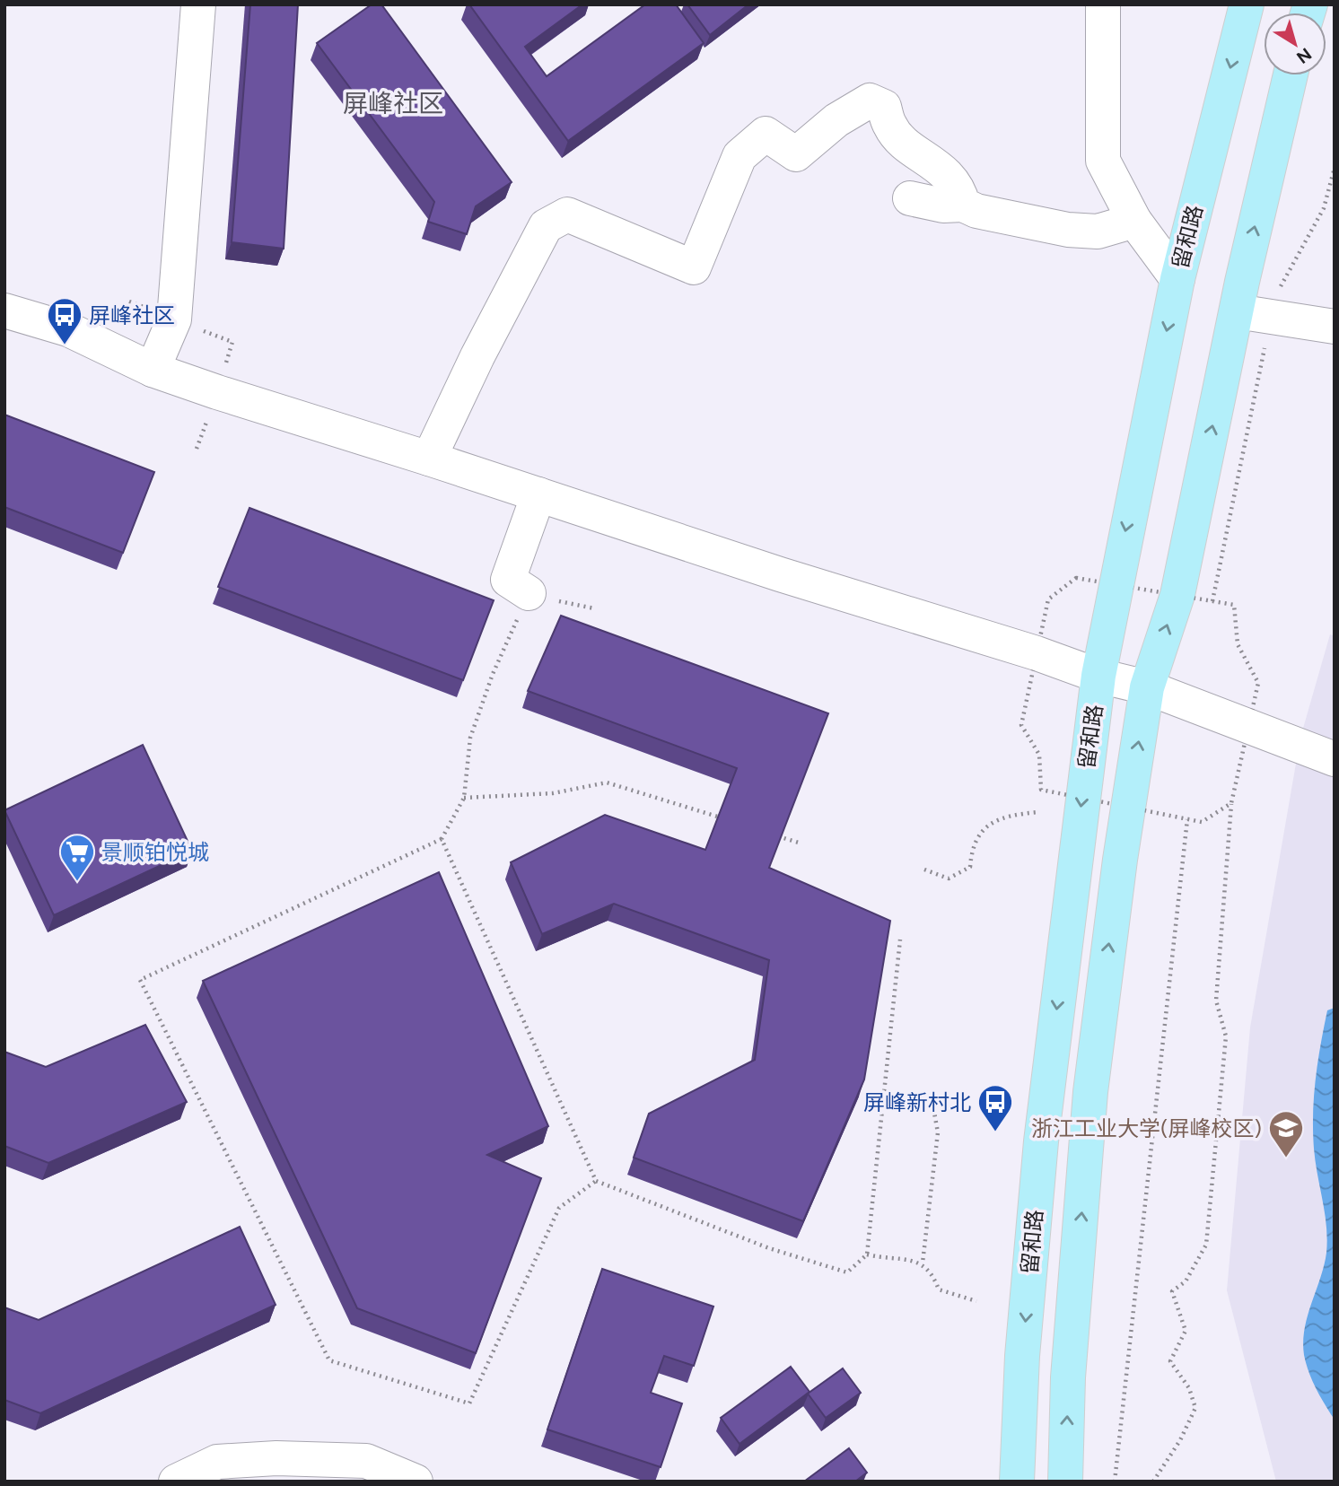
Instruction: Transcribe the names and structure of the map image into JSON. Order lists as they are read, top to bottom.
{
  "streets": {
    "main road": ["留和路"]
  },
  "districts": ["屏峰社区"],
  "places": {
    "bus stop": ["屏峰社区", "屏峰新村北"],
    "supermarket": ["景顺铂悦城"],
    "school or university": ["浙江工业大学(屏峰校区)"]
  },
  "north": "bottom right"
}
